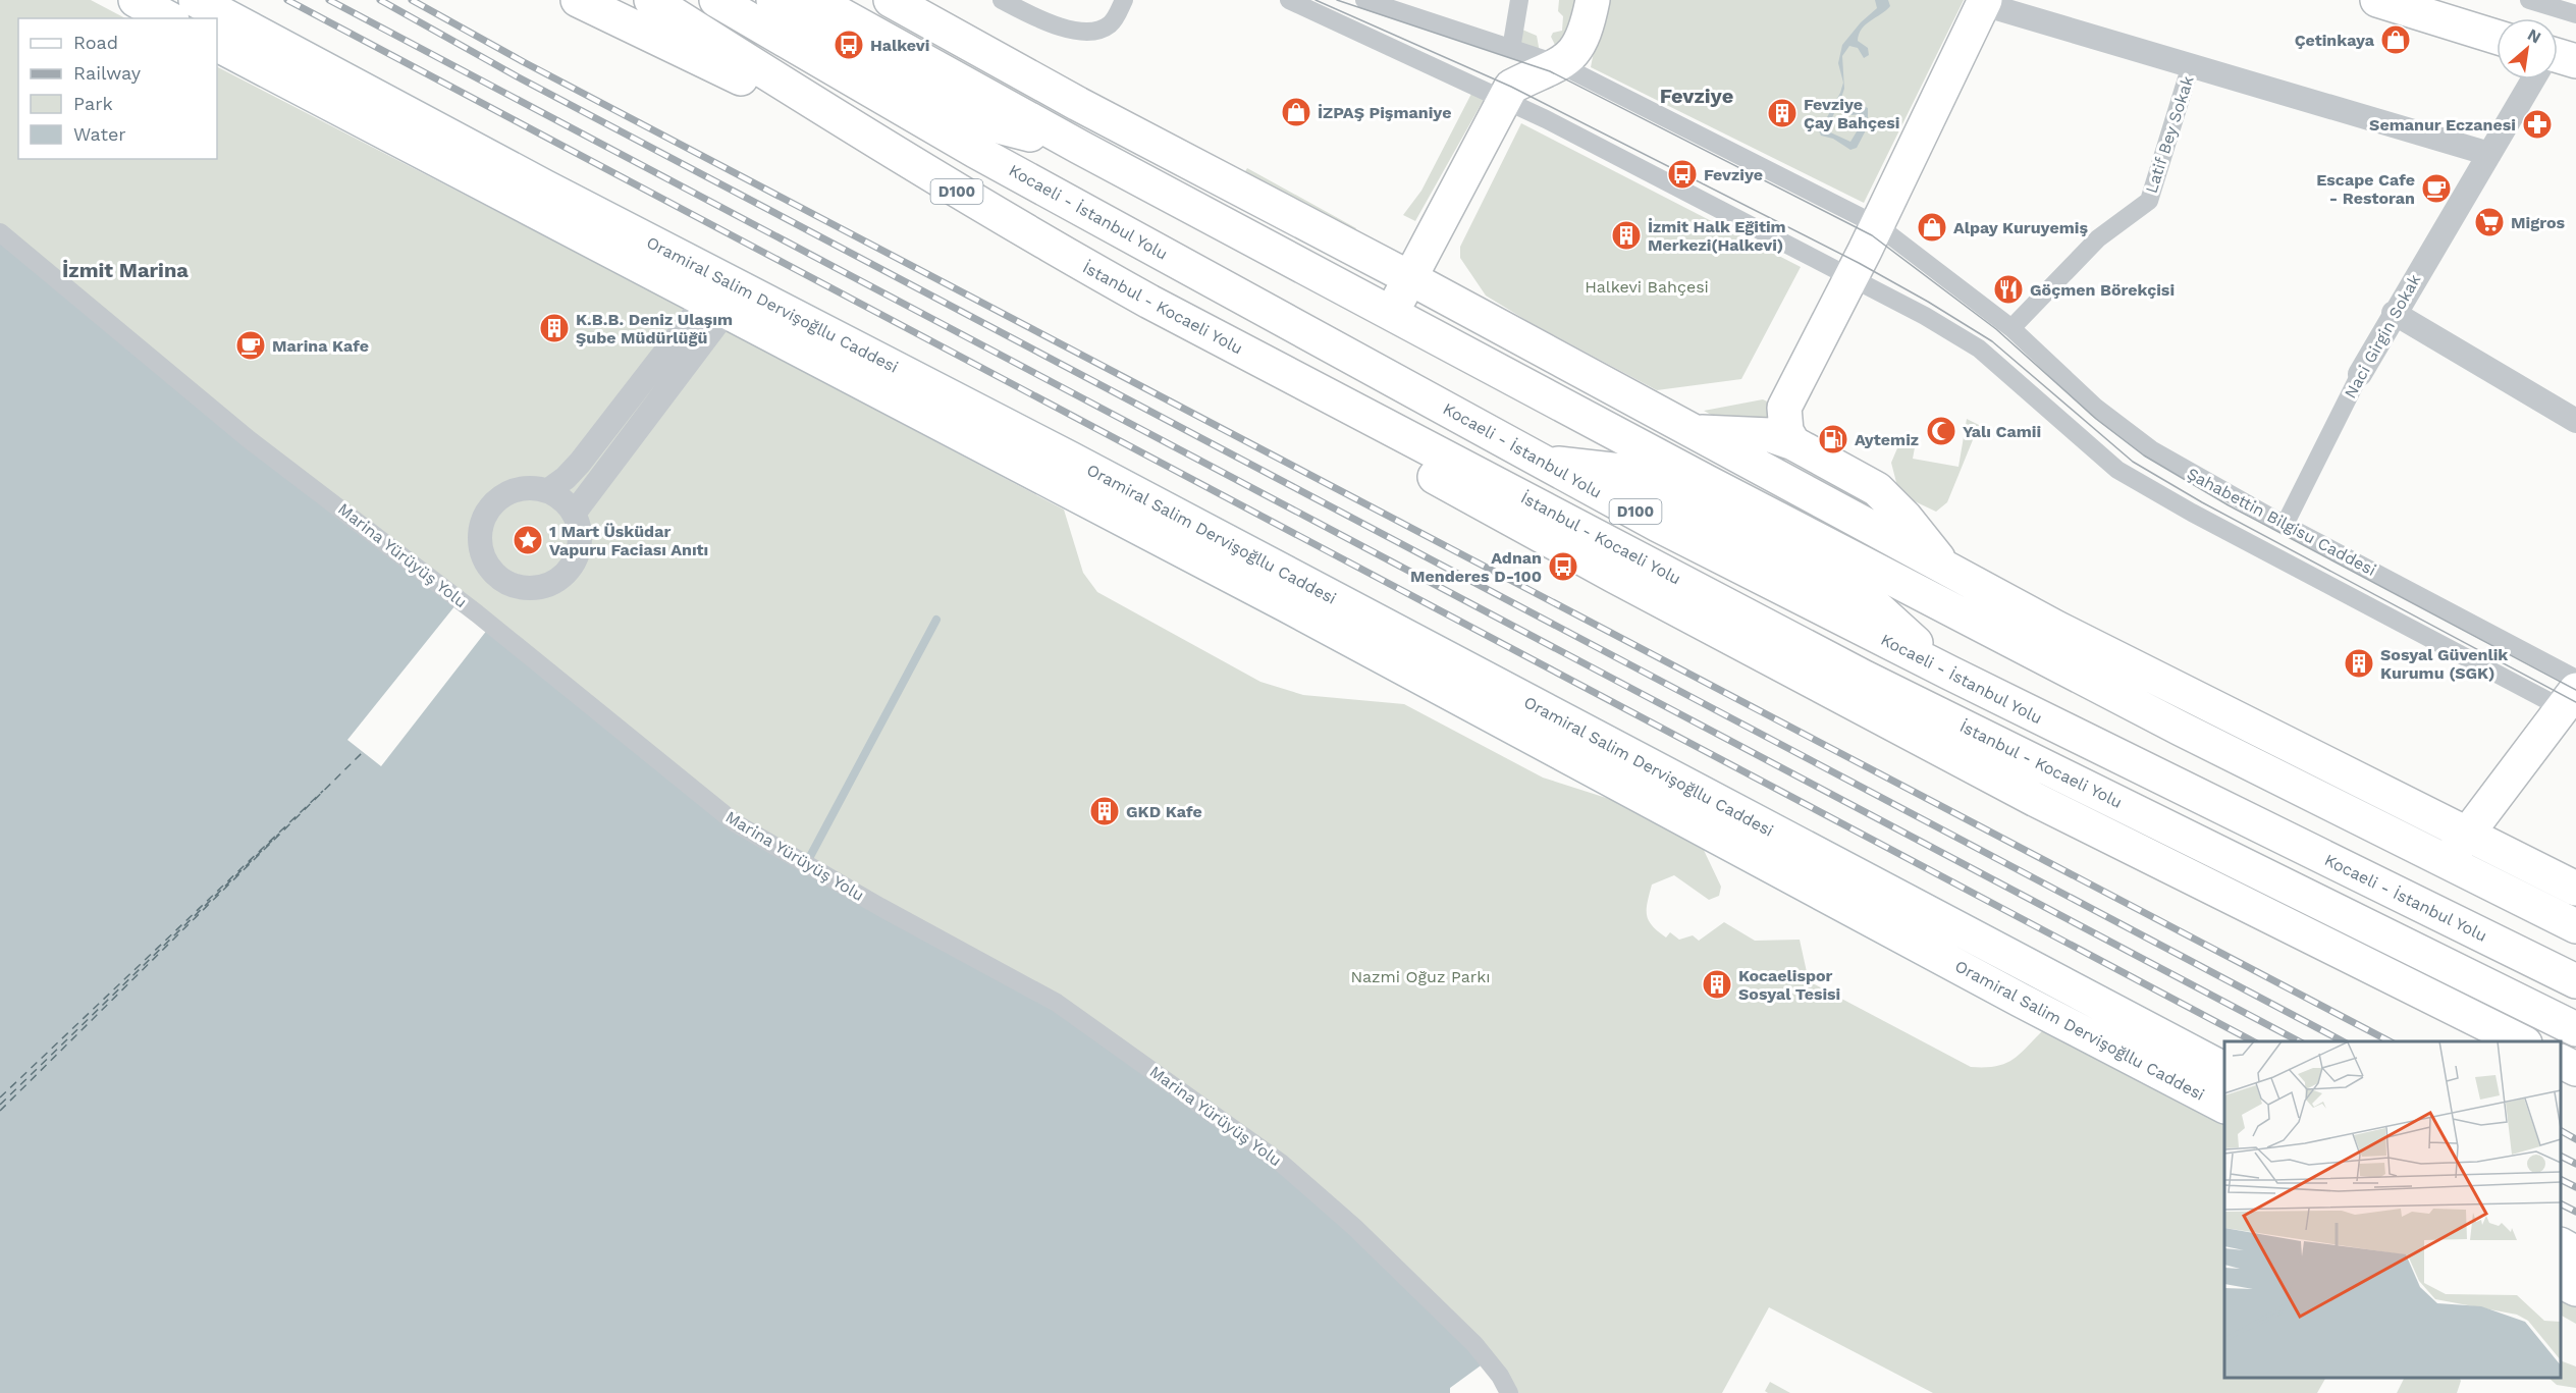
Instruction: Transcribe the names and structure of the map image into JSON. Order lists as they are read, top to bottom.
{
  "streets": {
    "main road": [
      "D100",
      "Kocaeli - İstanbul Yolu",
      "Oramiral Salim Dervişoğllu Caddesi",
      "İstanbul - Kocaeli Yolu"
    ],
    "street": [
      "Latif Bey Sokak",
      "Naci Girgin Sokak",
      "Şahabettin Bilgisu Caddesi",
      "Marina Yürüyüş Yolu"
    ]
  },
  "crossings": [
    ["Latif Bey Sokak", "Şahabettin Bilgisu Caddesi"],
    ["Naci Girgin Sokak", "Şahabettin Bilgisu Caddesi"]
  ],
  "districts": ["Fevziye", "İzmit Marina"],
  "parks": ["Halkevi Bahçesi", "Nazmi Oğuz Parkı"],
  "places": {
    "shop": ["Çetinkaya", "İZPAŞ Pişmaniye", "Alpay Kuruyemiş"],
    "bus stop": ["Halkevi", "Fevziye", "Adnan Menderes D-100"],
    "building": [
      "Fevziye Çay Bahçesi",
      "İzmit Halk Eğitim Merkezi(Halkevi)",
      "K.B.B. Deniz Ulaşım Şube Müdürlüğü",
      "Sosyal Güvenlik Kurumu (SGK)",
      "GKD Kafe",
      "Kocaelispor Sosyal Tesisi"
    ],
    "pharmacy": ["Semanur Eczanesi"],
    "cafe": ["Escape Cafe - Restoran", "Marina Kafe"],
    "supermarket": ["Migros"],
    "restaurant": ["Göçmen Börekçisi"],
    "mosque": ["Yalı Camii"],
    "fuel station": ["Aytemiz"],
    "place": ["1 Mart Üsküdar Vapuru Faciası Anıtı"]
  },
  "legend": [
    "Road",
    "Railway",
    "Park",
    "Water"
  ],
  "north": "top right"
}
